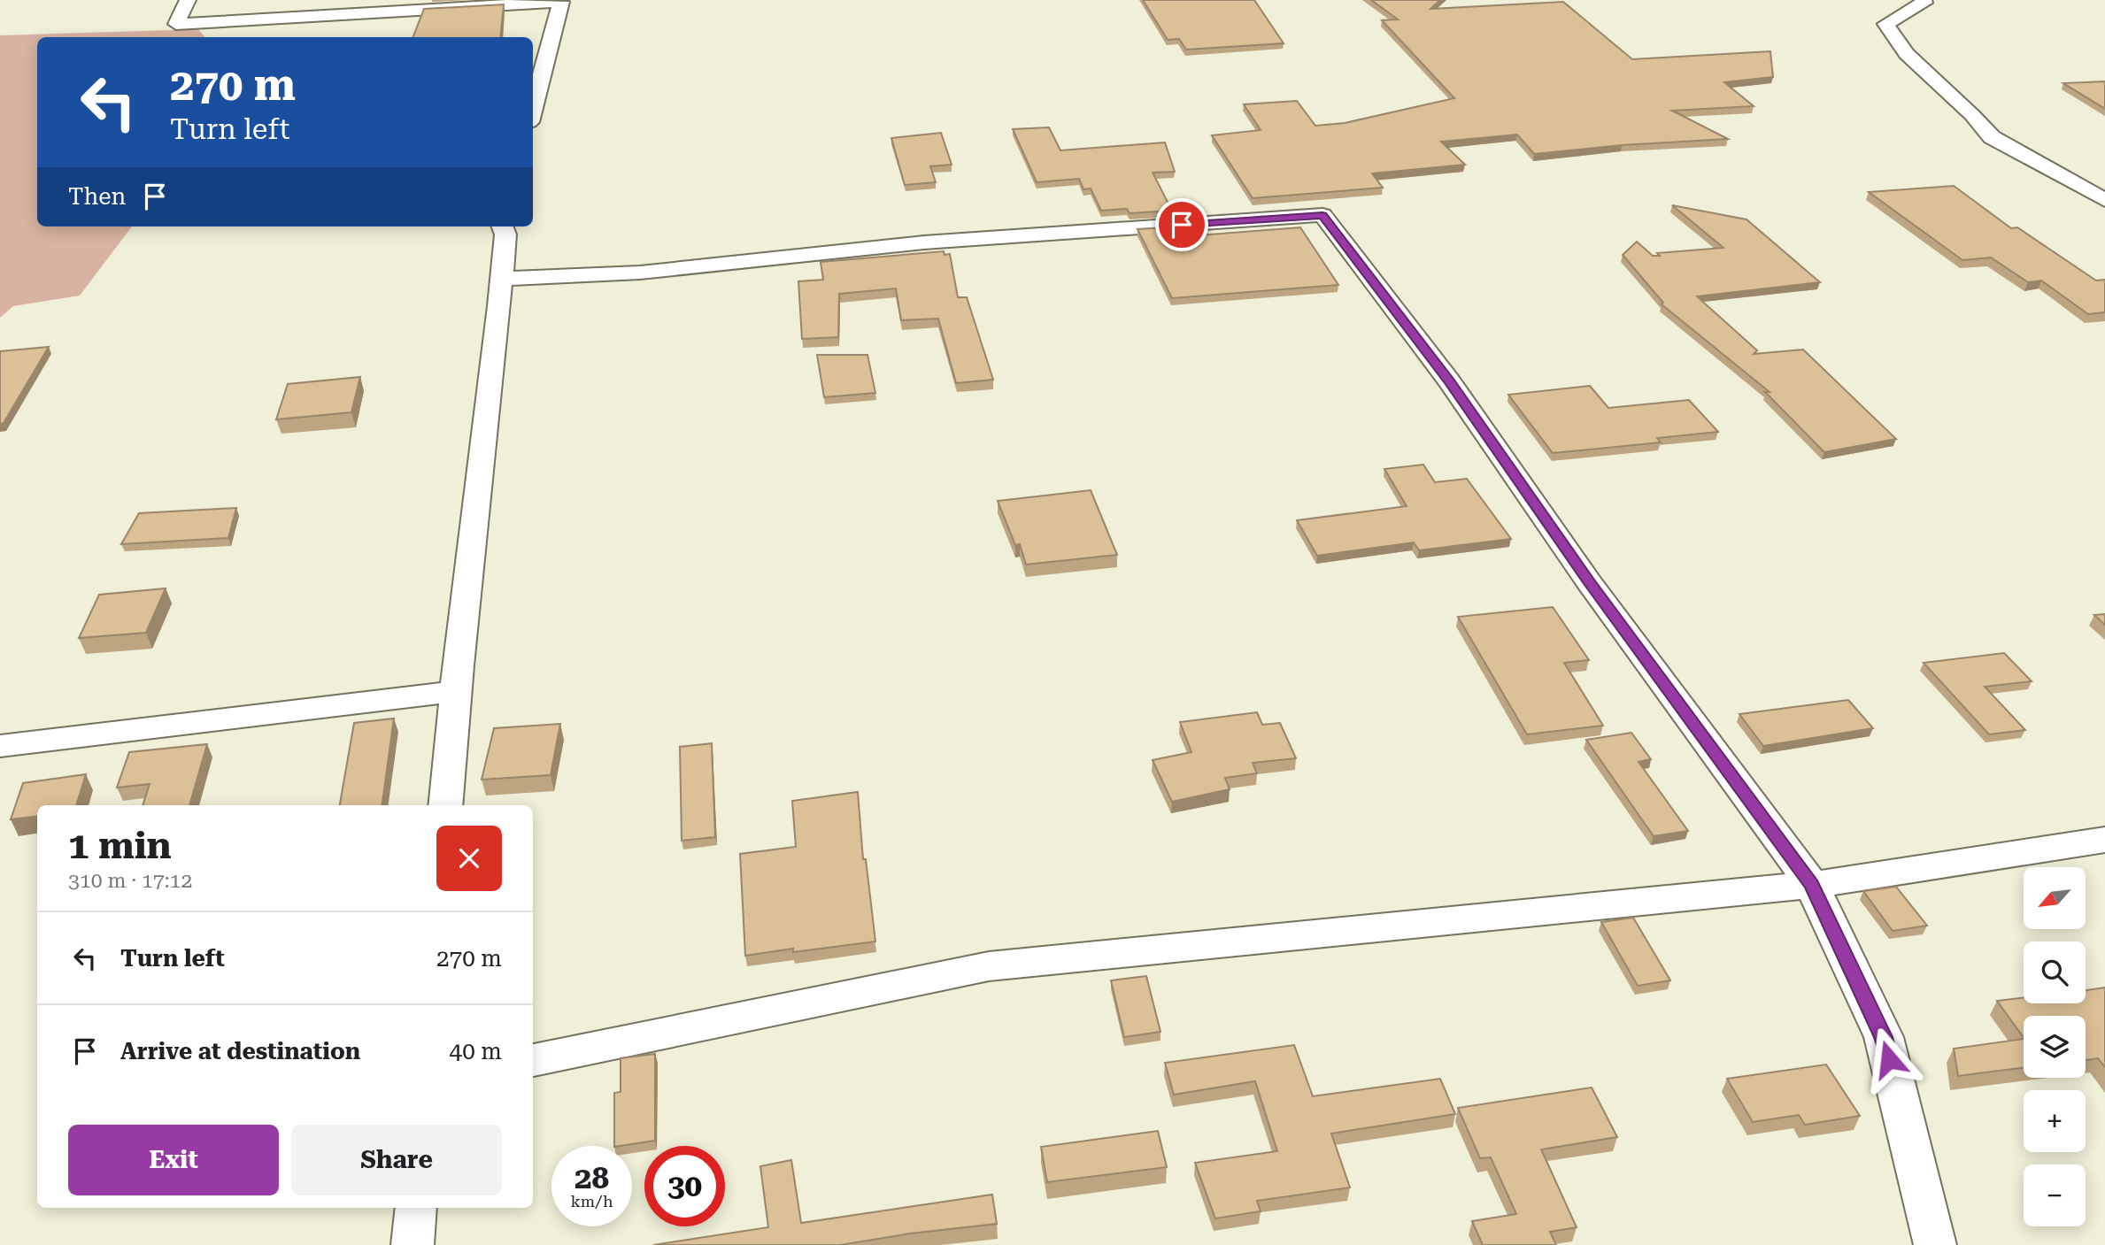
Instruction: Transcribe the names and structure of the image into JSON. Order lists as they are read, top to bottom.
{
  "north": "bottom left",
  "page": {
    "turn": ["270 m", "Turn left"],
    "then": "Then",
    "heading": ["1 min", "310 m · 17:12"],
    "map_buttons": ["+", "−"],
    "list": [
      {
        "name": "Turn left",
        "value": "270 m"
      },
      {
        "name": "Arrive at destination",
        "value": "40 m"
      }
    ],
    "buttons": ["Exit", "Share"],
    "speed": "28 km/h",
    "limit": "30"
  }
}
